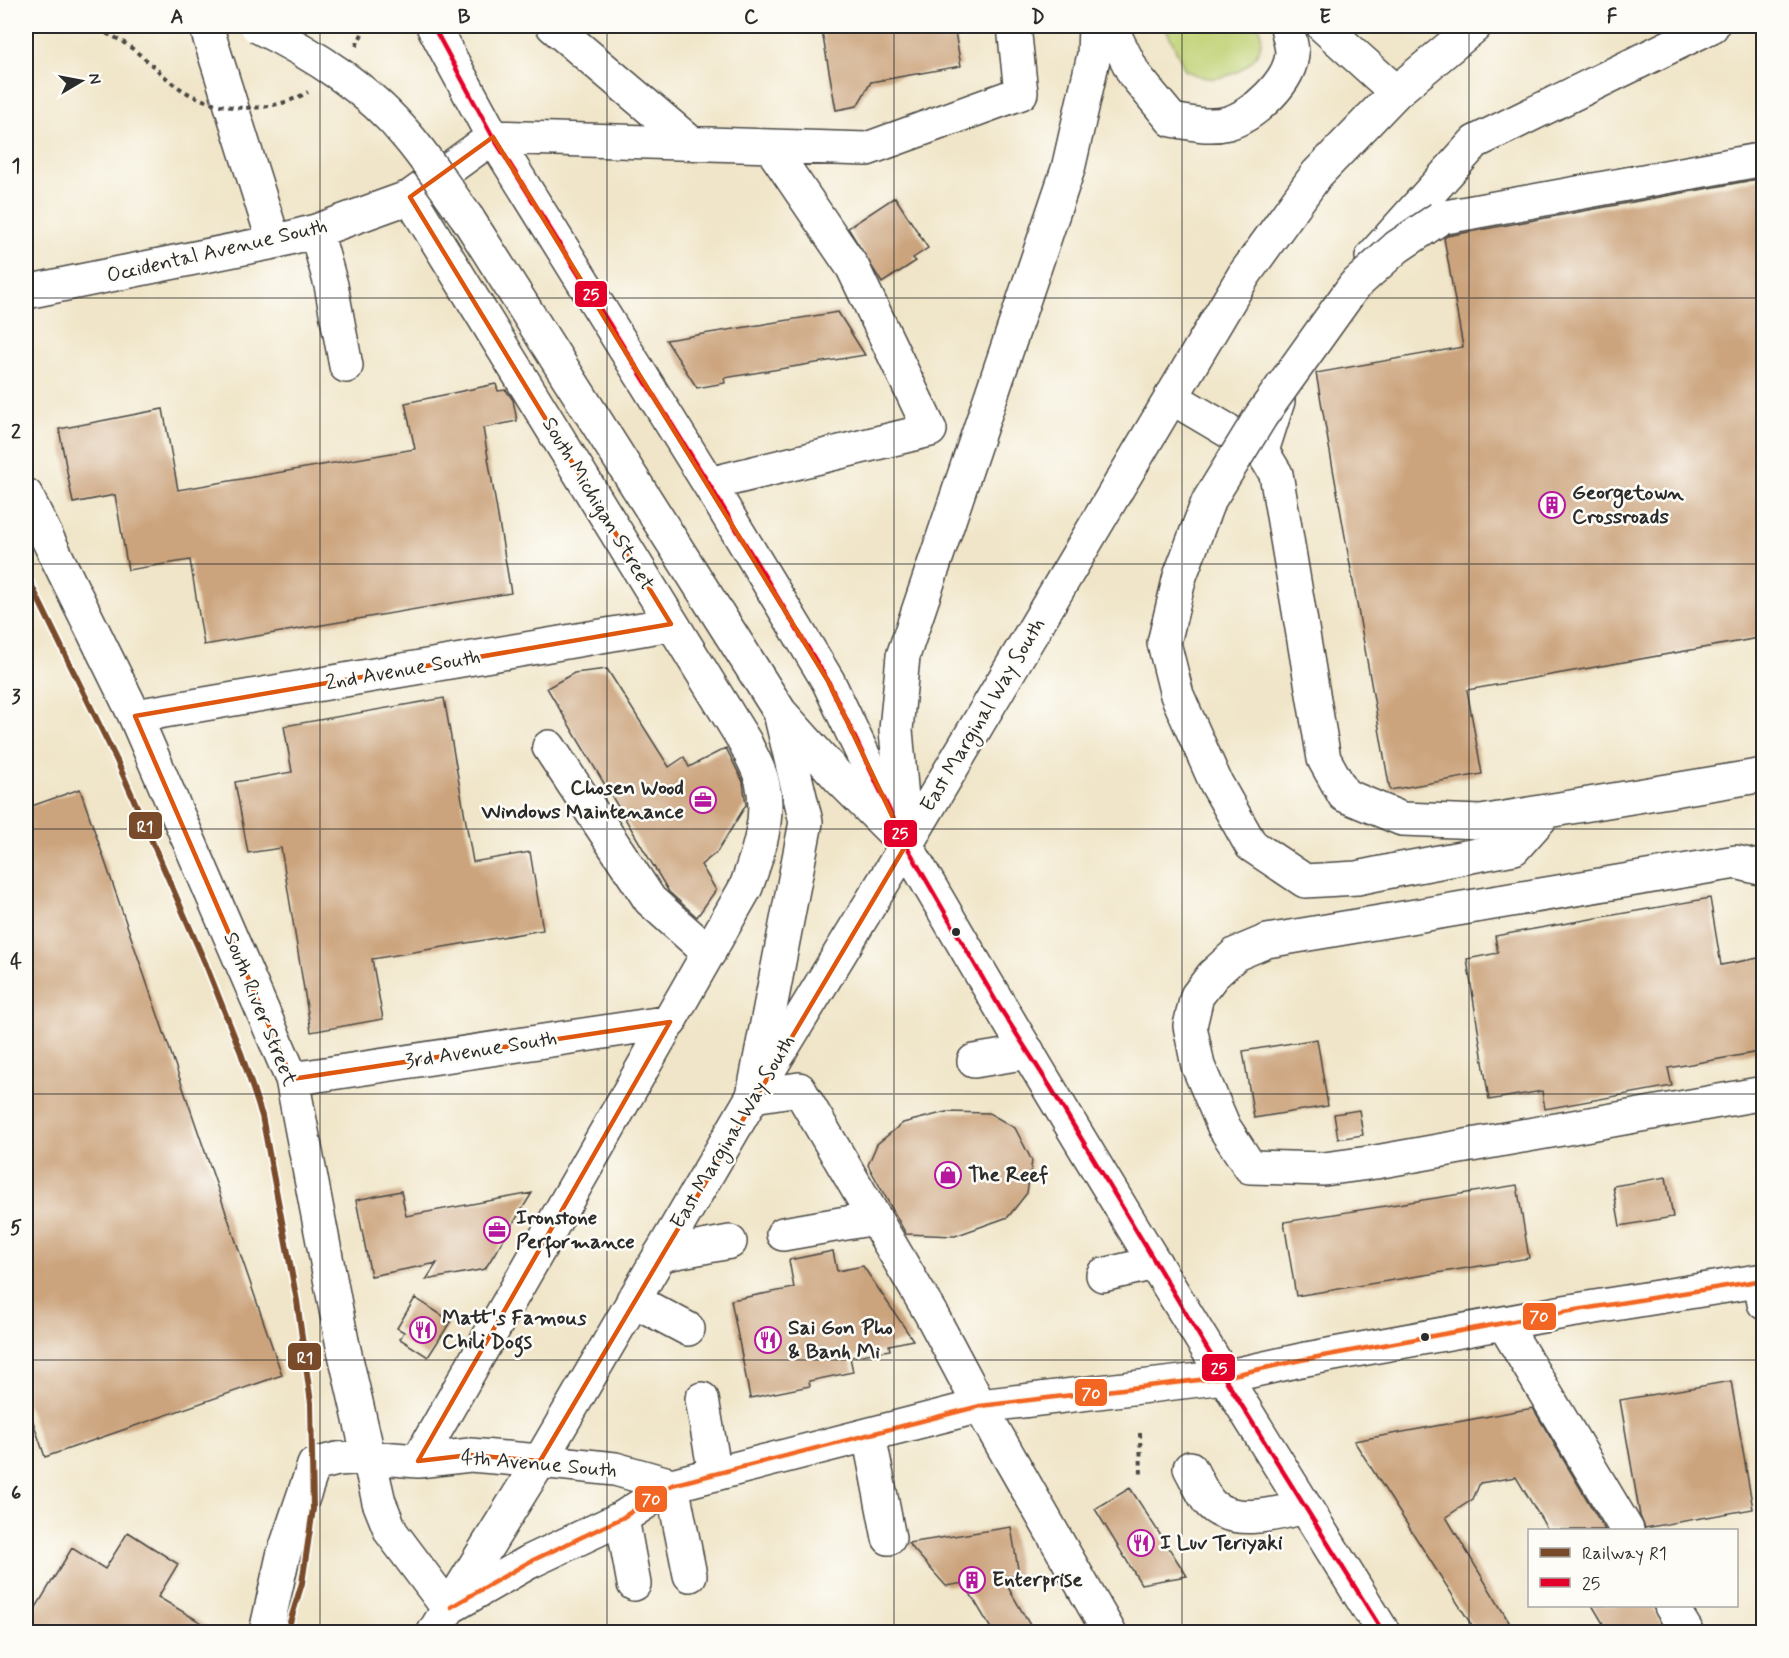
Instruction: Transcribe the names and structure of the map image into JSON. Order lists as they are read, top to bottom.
{
  "streets": {
    "main road": [
      "Occidental Avenue South",
      "South Michigan Street",
      "2nd Avenue South",
      "East Marginal Way South",
      "South River Street",
      "3rd Avenue South",
      "4th Avenue South"
    ]
  },
  "crossings": [
    ["Occidental Avenue South", "South Michigan Street"],
    ["South Michigan Street", "2nd Avenue South"],
    ["2nd Avenue South", "South River Street"],
    ["East Marginal Way South", "South River Street"],
    ["East Marginal Way South", "4th Avenue South"],
    ["South River Street", "3rd Avenue South"],
    ["South River Street", "4th Avenue South"]
  ],
  "places": {
    "building": ["Georgetown Crossroads", "Enterprise"],
    "office": ["Chosen Wood Windows Maintenance", "Ironstone Performance"],
    "shop": ["The Reef"],
    "restaurant": ["Matt's Famous Chili Dogs", "Sai Gon Pho & Banh Mi", "I Luv Teriyaki"]
  },
  "lines": ["transit line 25", "rail line R1", "transit line 70"],
  "legend": ["Railway R1", "25"],
  "north": "right",
  "grid": {
    "columns": [
      "A",
      "B",
      "C",
      "D",
      "E",
      "F"
    ],
    "rows": [
      "1",
      "2",
      "3",
      "4",
      "5",
      "6"
    ]
  }
}
